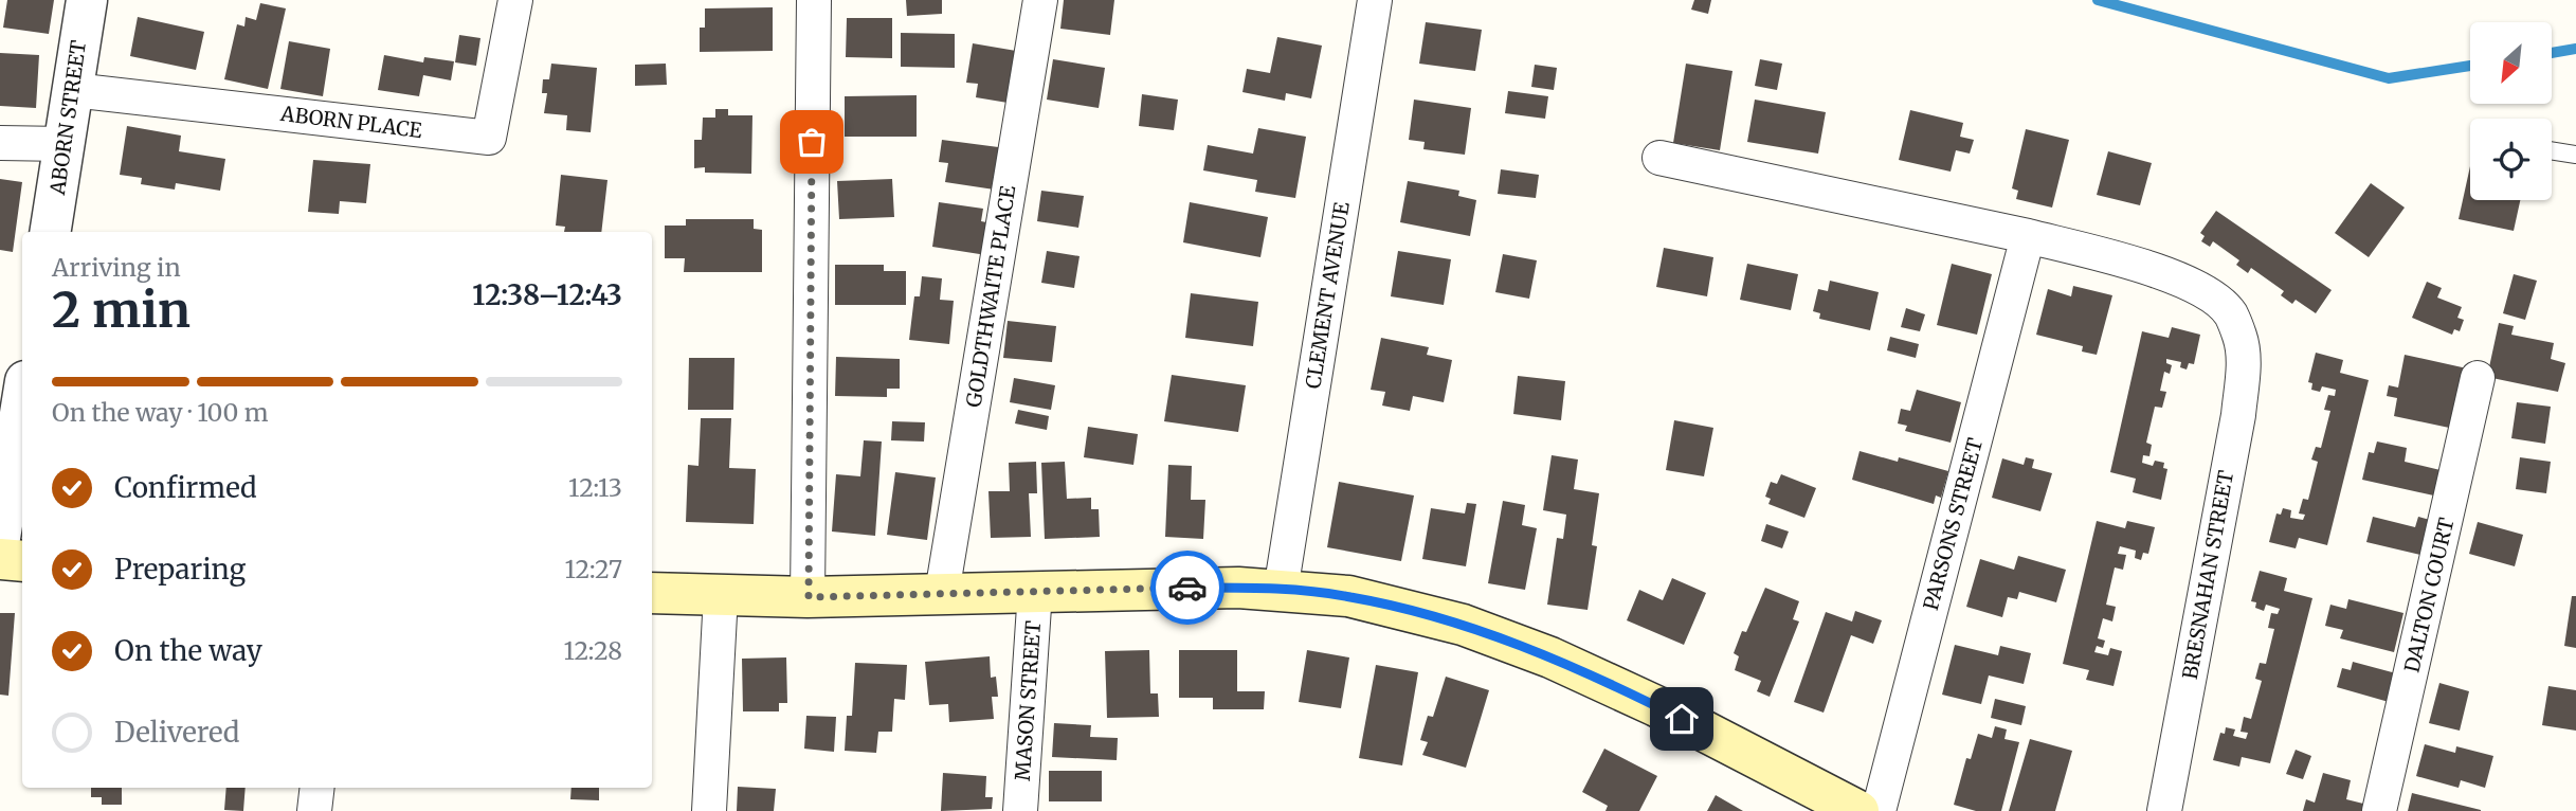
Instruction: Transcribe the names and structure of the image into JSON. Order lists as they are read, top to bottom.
{
  "streets": {
    "street": [
      "ABORN STREET",
      "ABORN PLACE",
      "CLEMENT AVENUE",
      "GOLDTHWAITE PLACE",
      "PARSONS STREET",
      "BRESNAHAN STREET",
      "DALTON COURT",
      "MASON STREET"
    ]
  },
  "crossings": [
    ["ABORN STREET", "ABORN PLACE"],
    ["PARSONS STREET", "BRESNAHAN STREET"]
  ],
  "north": "bottom left",
  "page": {
    "heading": ["2 min", "Arriving in", "12:38–12:43"],
    "bar": "On the way · 100 m",
    "list": [
      ["Confirmed", "12:13"],
      ["Preparing", "12:27"],
      ["On the way", "12:28"],
      "Delivered"
    ]
  }
}
